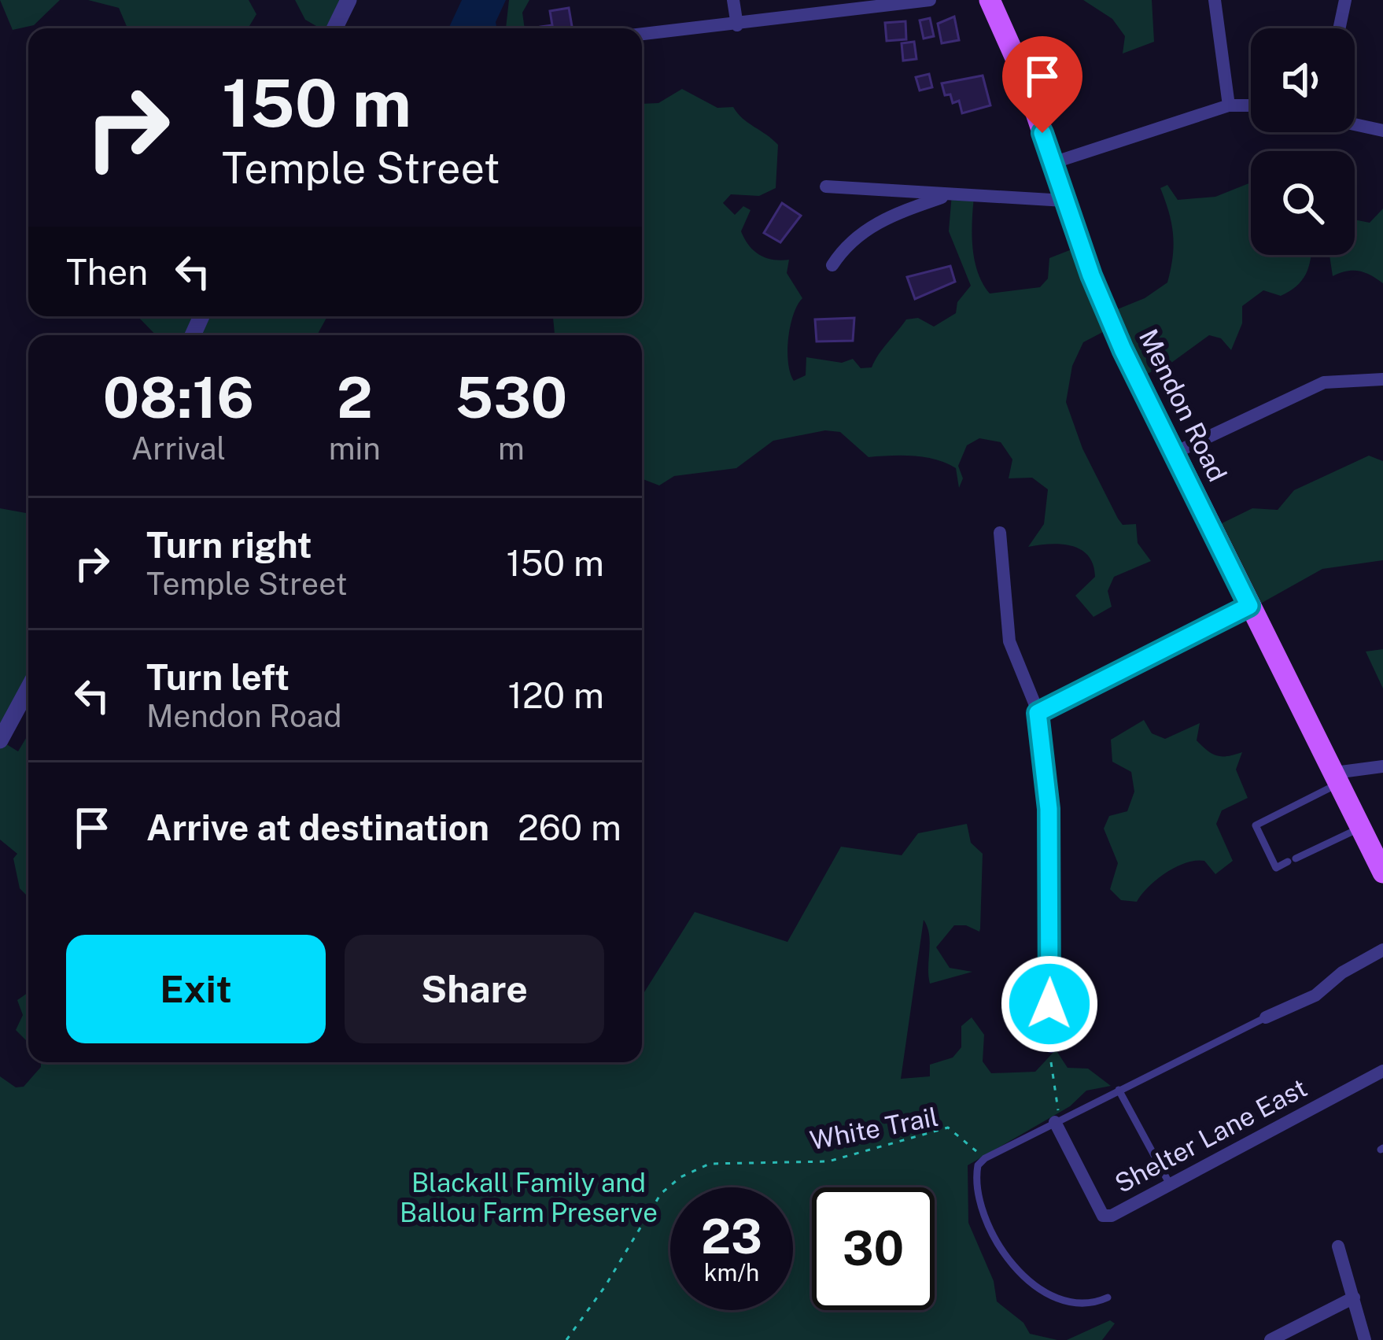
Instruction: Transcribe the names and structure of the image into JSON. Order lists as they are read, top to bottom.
{
  "streets": {
    "main road": ["Mendon Road"],
    "street": ["Shelter Lane East"],
    "path": ["White Trail"]
  },
  "parks": ["Blackall Family and Ballou Farm Preserve"],
  "page": {
    "turn": ["150 m", "Temple Street"],
    "then": "Then",
    "eta": [
      "08:16",
      "Arrival",
      "2",
      "min",
      "530",
      "m"
    ],
    "list": [
      {
        "name": "Turn right",
        "note": "Temple Street",
        "value": "150 m"
      },
      {
        "name": "Turn left",
        "note": "Mendon Road",
        "value": "120 m"
      },
      {
        "name": "Arrive at destination",
        "value": "260 m"
      }
    ],
    "buttons": ["Exit", "Share"],
    "speed": "23 km/h",
    "limit": "30"
  }
}
